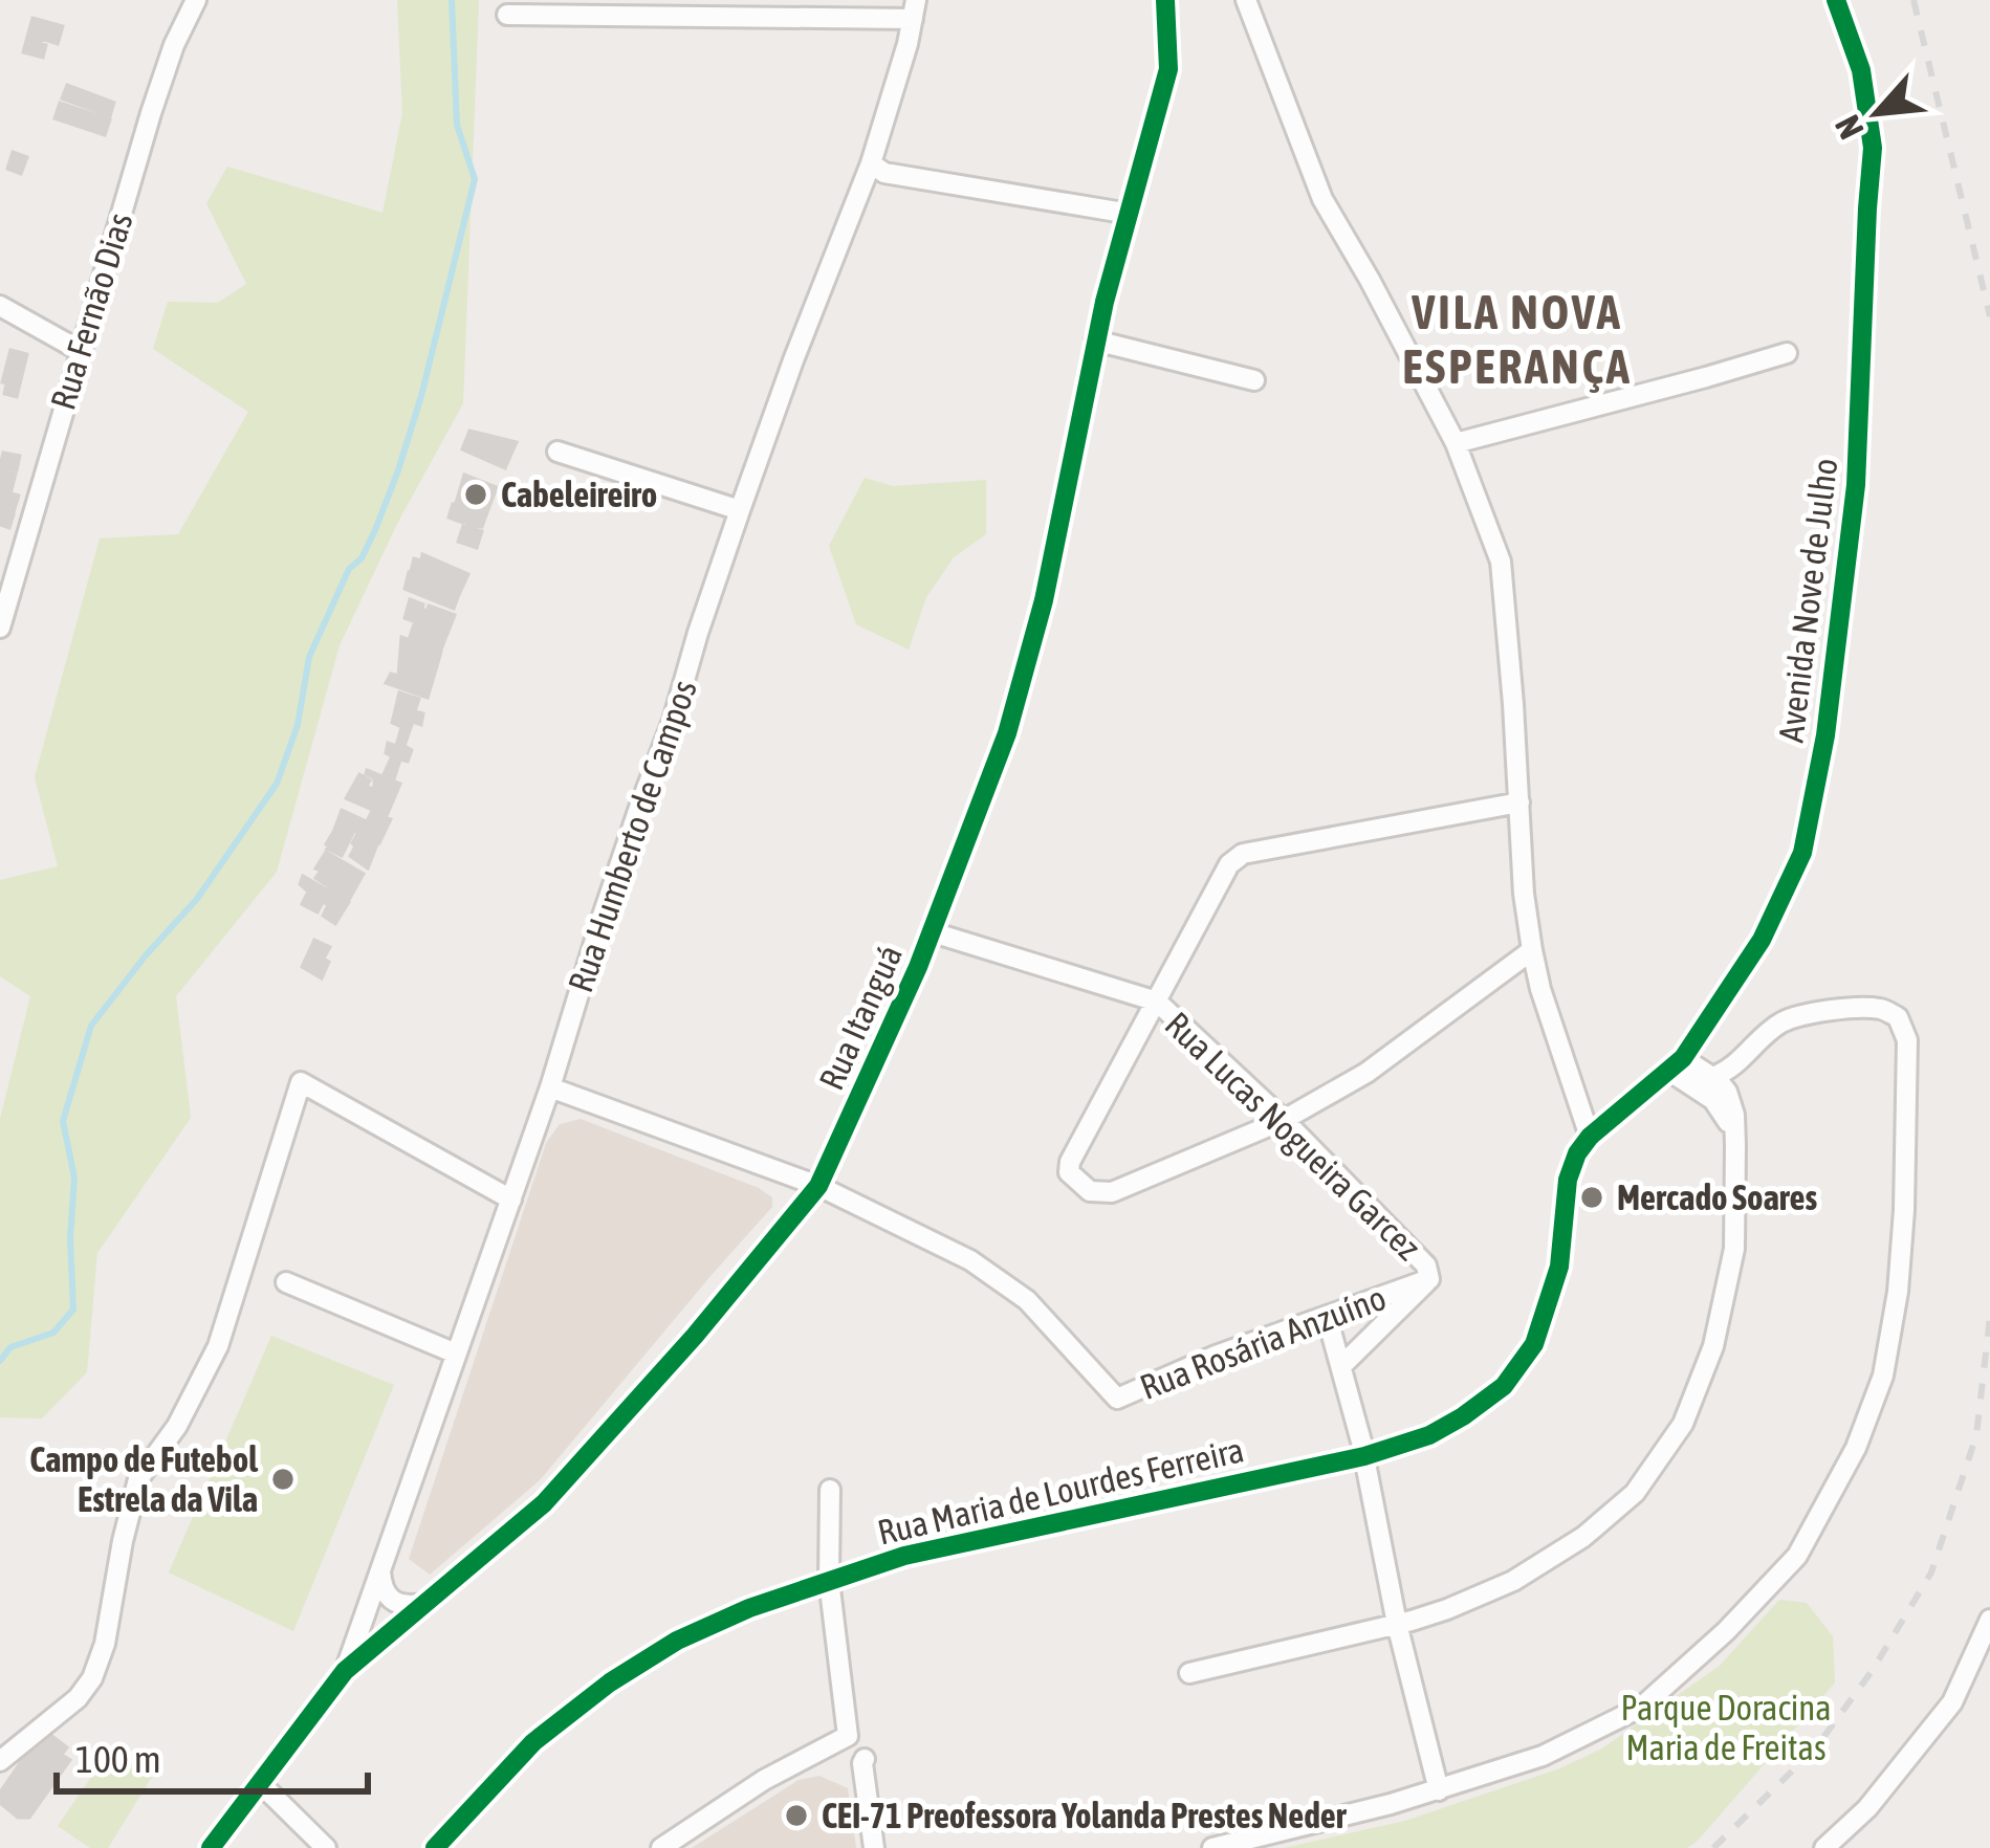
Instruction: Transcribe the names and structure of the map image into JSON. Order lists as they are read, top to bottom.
{
  "streets": {
    "street": [
      "Rua Fernão Dias",
      "Avenida Nove de Julho",
      "Rua Humberto de Campos",
      "Rua Itanguá",
      "Rua Lucas Nogueira Garcez",
      "Rua Rosária Anzuíno",
      "Rua Maria de Lourdes Ferreira"
    ]
  },
  "crossings": [
    ["Avenida Nove de Julho", "Rua Maria de Lourdes Ferreira"],
    ["Rua Humberto de Campos", "Rua Itanguá"],
    ["Rua Itanguá", "Rua Lucas Nogueira Garcez"],
    ["Rua Itanguá", "Rua Rosária Anzuíno"],
    ["Rua Lucas Nogueira Garcez", "Rua Rosária Anzuíno"]
  ],
  "districts": ["VILA NOVA ESPERANÇA"],
  "parks": ["Parque Doracina Maria de Freitas"],
  "places": [
    "Cabeleireiro",
    "Mercado Soares",
    "Campo de Futebol Estrela da Vila",
    "CEI-71 Preofessora Yolanda Prestes Neder"
  ],
  "scale_bar": "100 m",
  "north": "bottom left"
}
